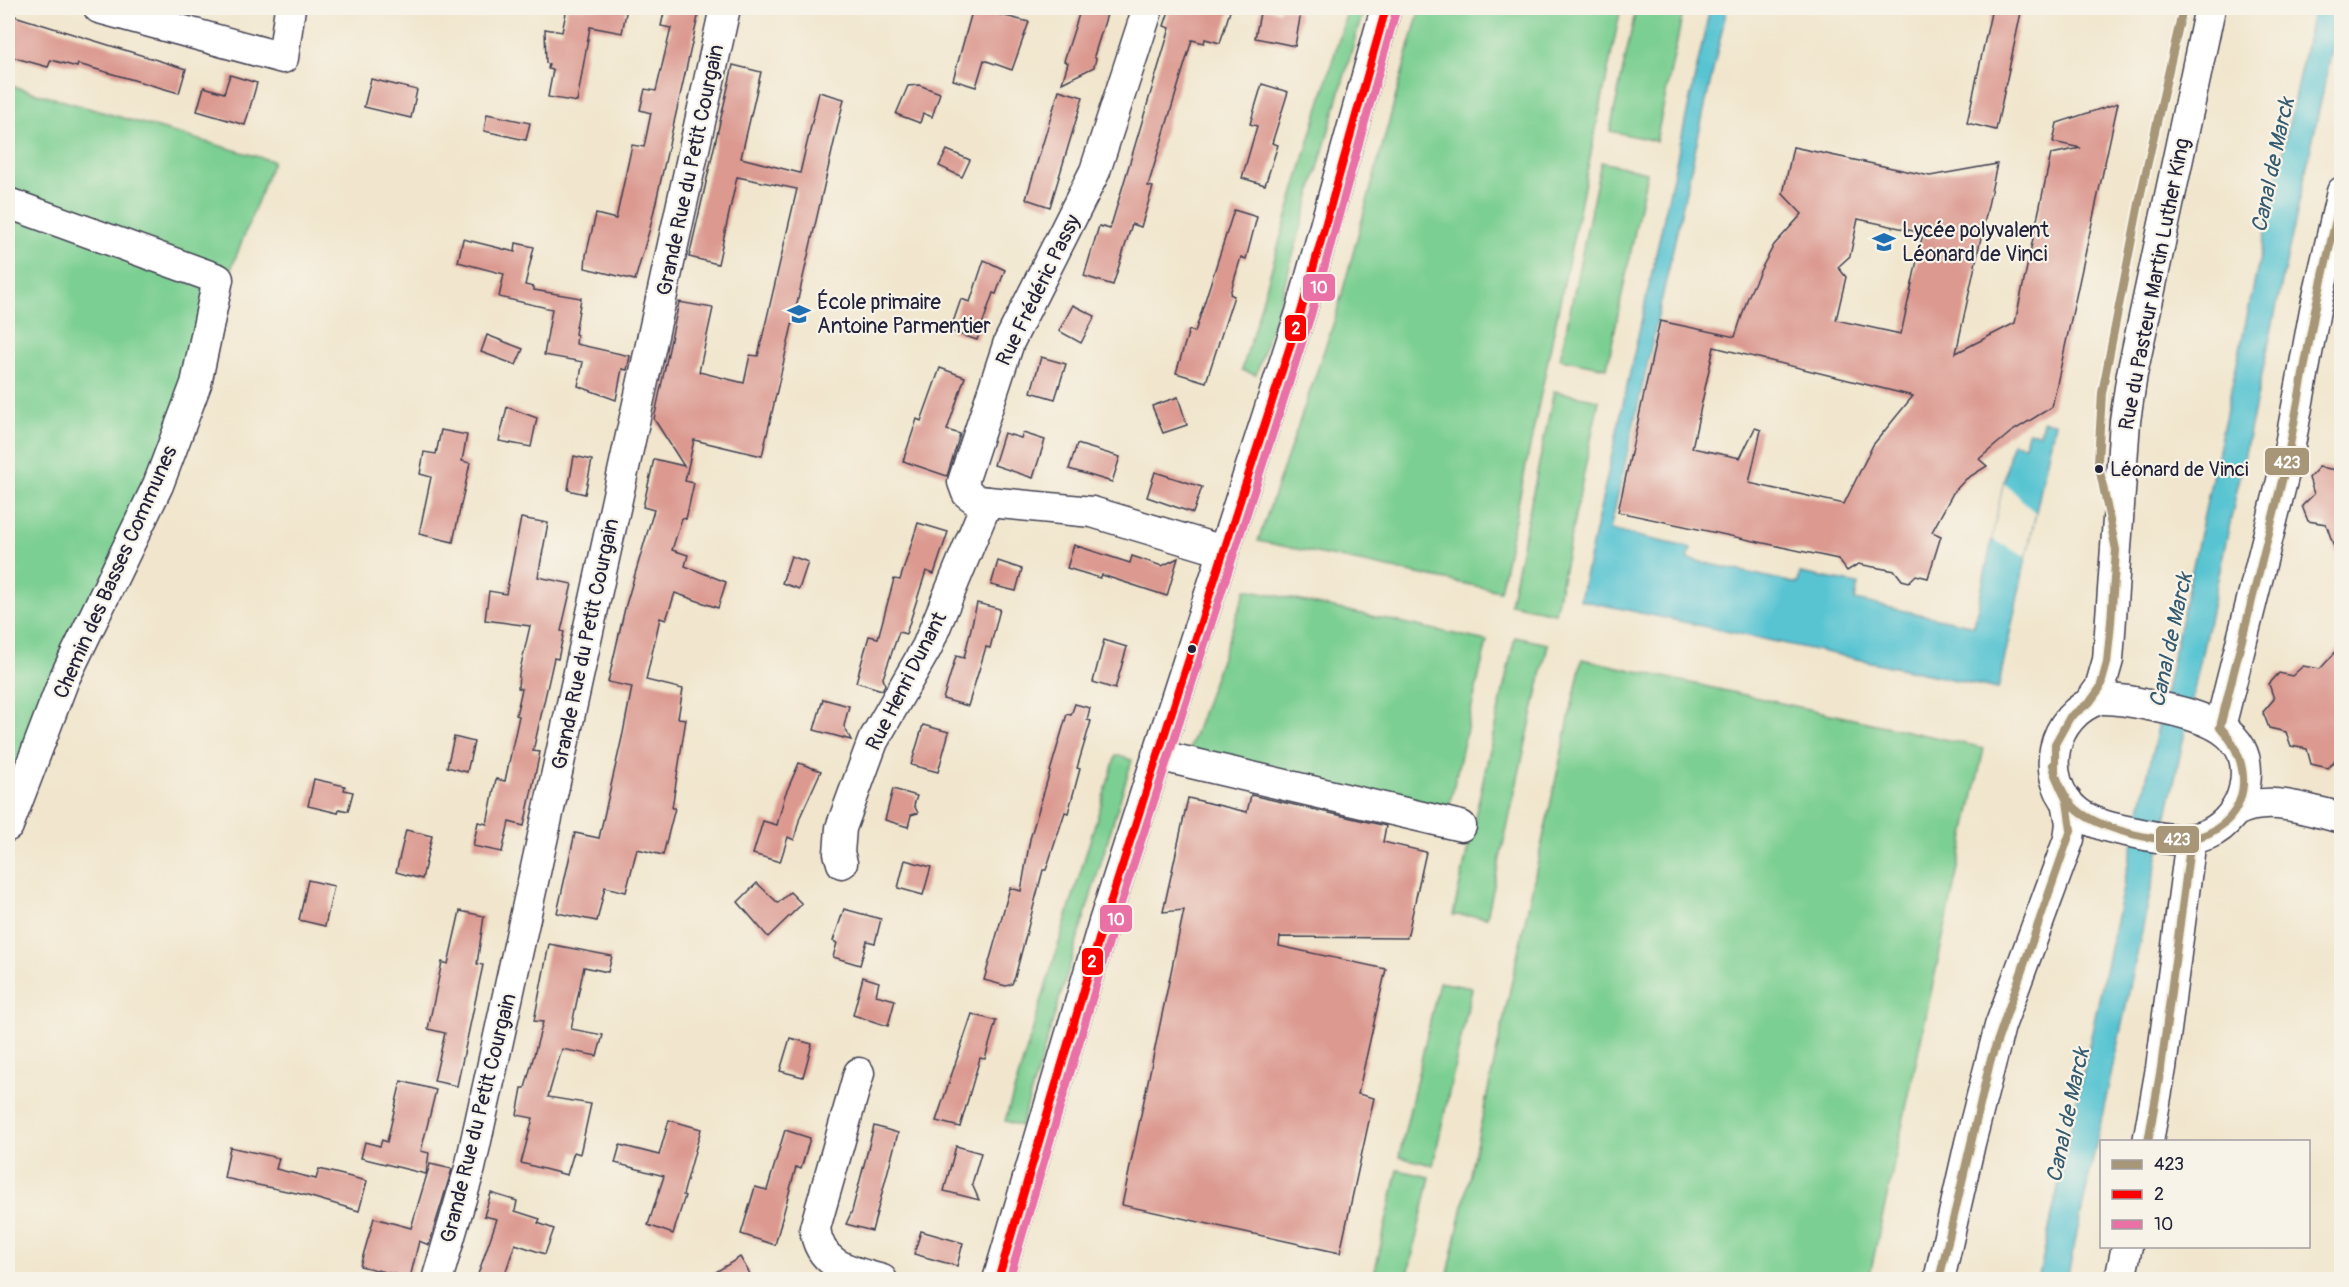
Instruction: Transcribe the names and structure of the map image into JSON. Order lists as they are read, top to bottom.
{
  "streets": {
    "street": [
      "Grande Rue du Petit Courgain",
      "Rue du Pasteur Martin Luther King",
      "Rue Frédéric Passy",
      "Chemin des Basses Communes",
      "Rue Henri Dunant"
    ]
  },
  "crossings": [
    ["Rue Frédéric Passy", "Rue Henri Dunant"]
  ],
  "water": ["Canal de Marck"],
  "places": {
    "school or university": ["Lycée polyvalent Léonard de Vinci", "École primaire Antoine Parmentier"],
    "other": ["Léonard de Vinci"]
  },
  "lines": ["transit line 423", "transit line 2", "transit line 10"],
  "legend": ["423", "2", "10"]
}
